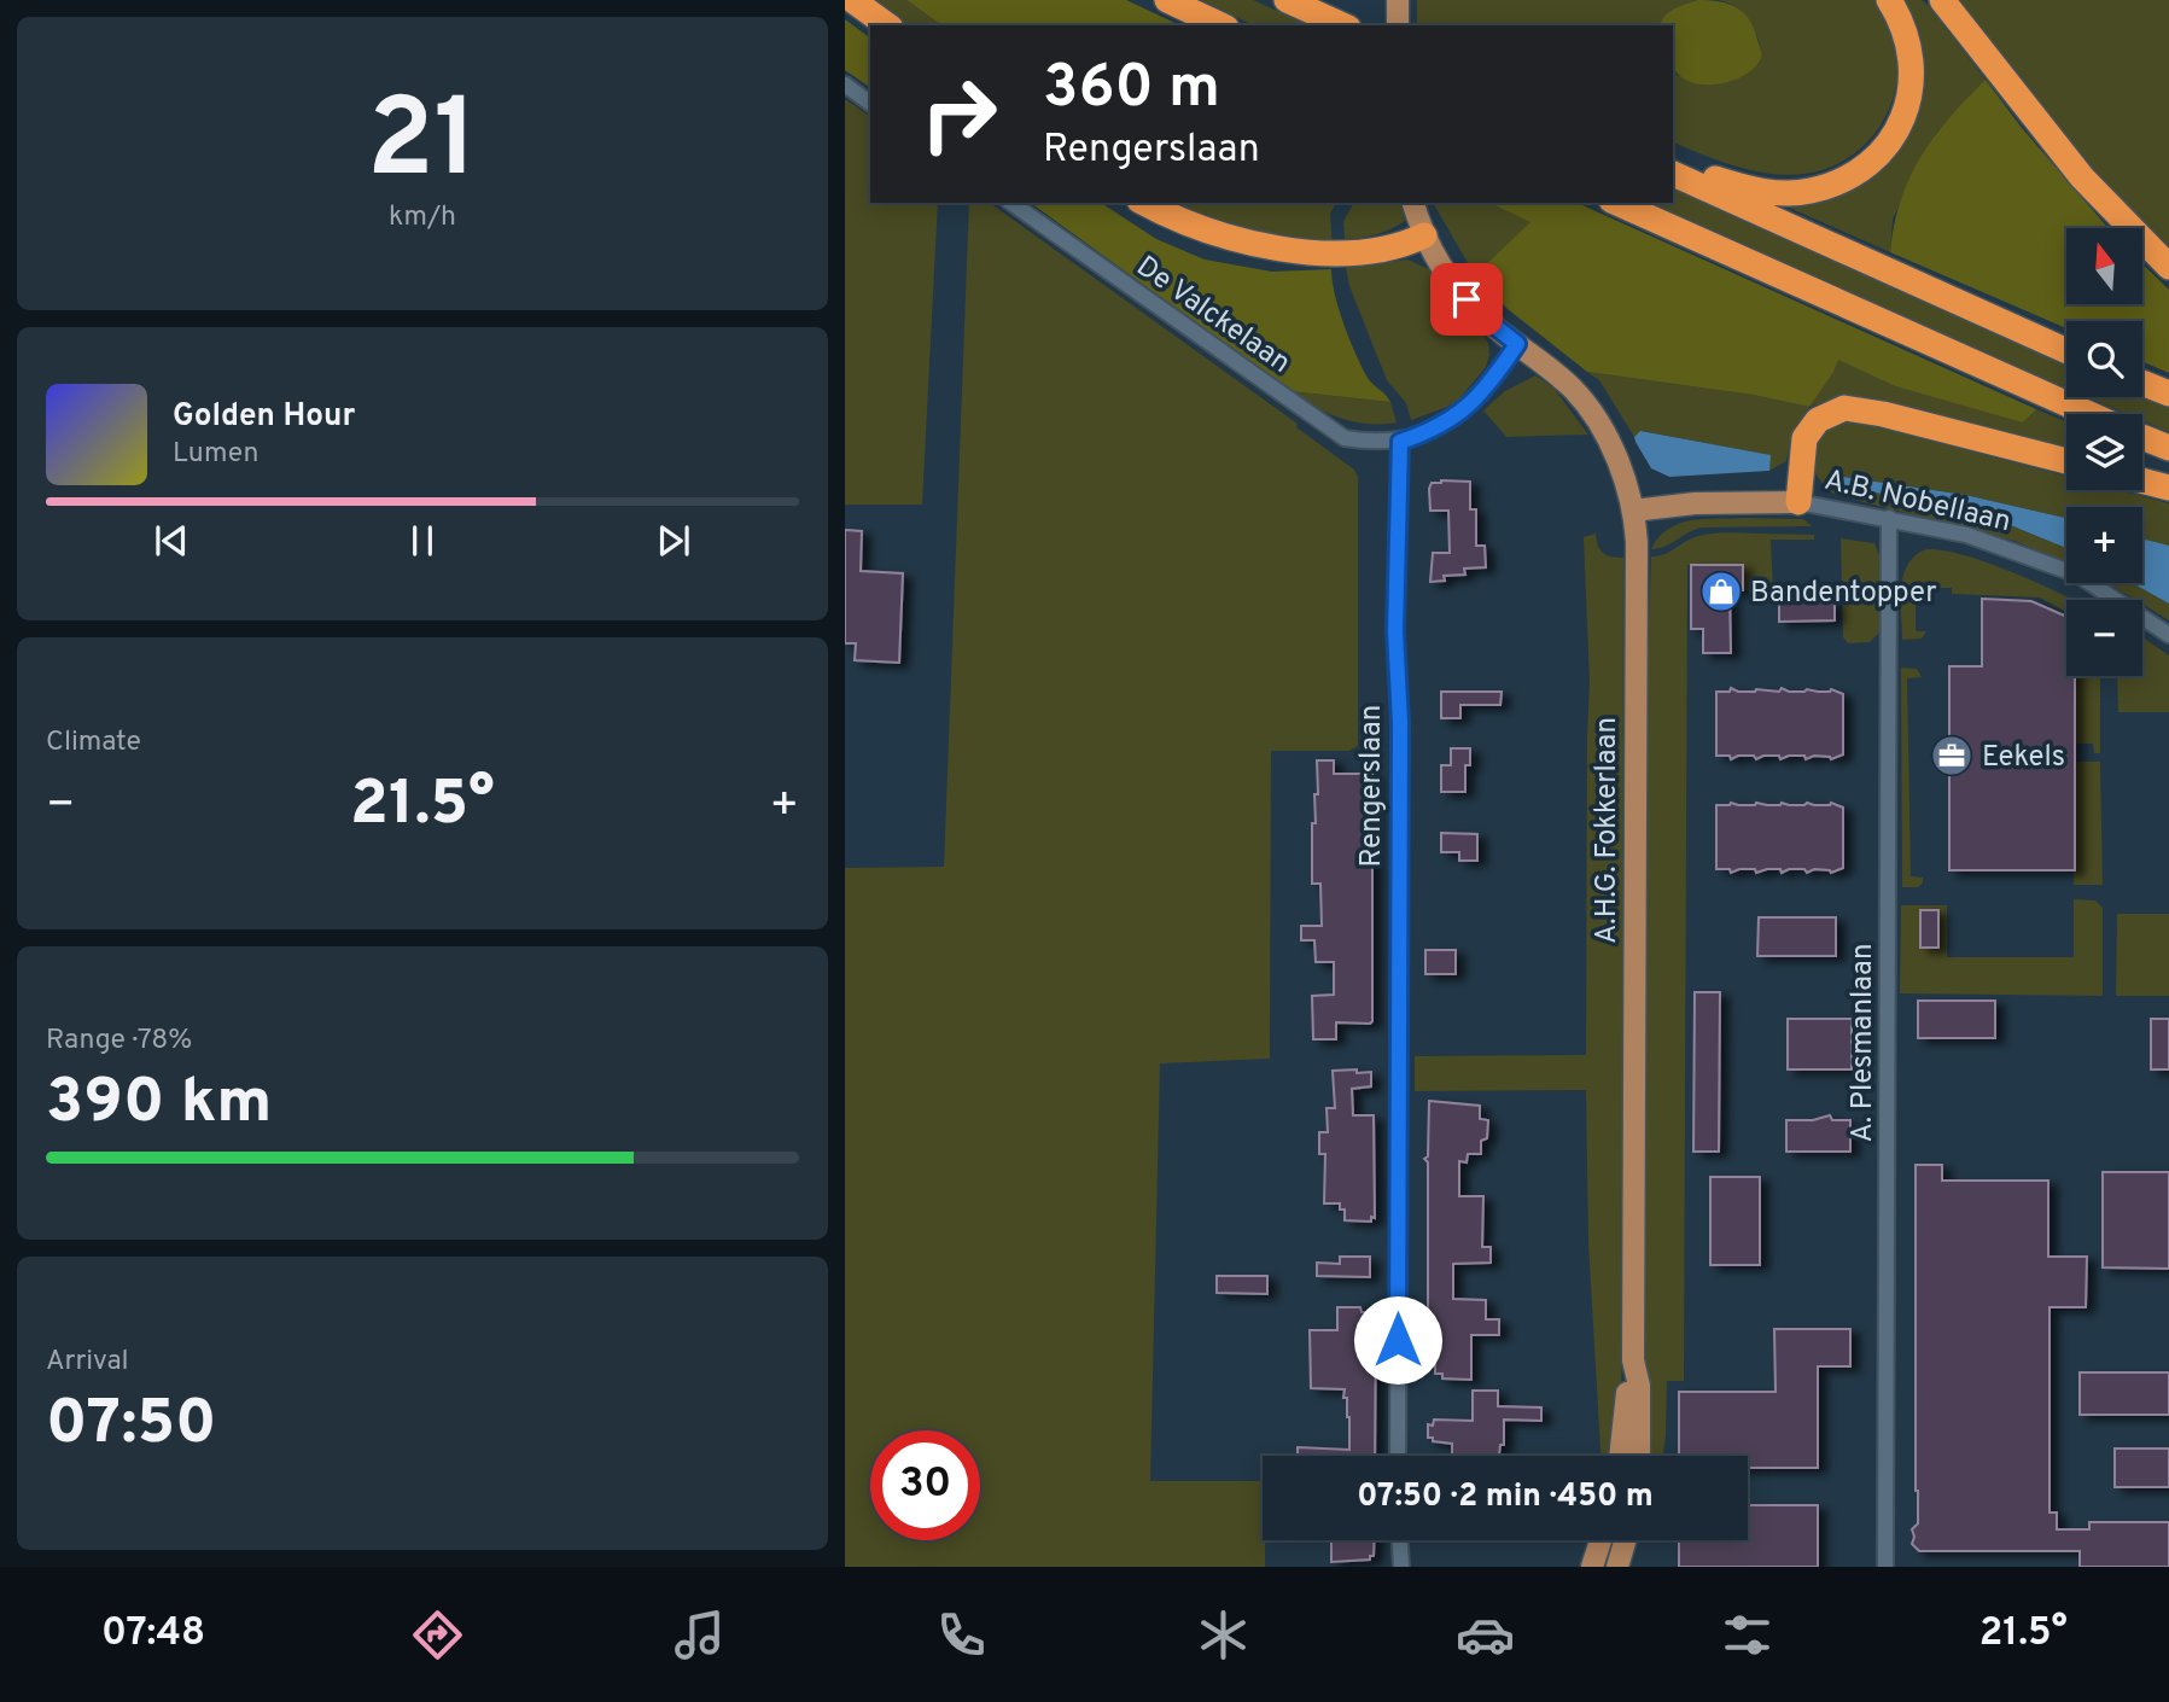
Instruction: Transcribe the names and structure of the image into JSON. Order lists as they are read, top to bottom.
{
  "streets": {
    "main road": ["A.B. Nobellaan", "A.H.G. Fokkerlaan"],
    "street": ["De Valckelaan", "Rengerslaan", "A. Plesmanlaan"]
  },
  "crossings": [
    ["De Valckelaan", "Rengerslaan"],
    ["A.B. Nobellaan", "A.H.G. Fokkerlaan"],
    ["A.B. Nobellaan", "A. Plesmanlaan"]
  ],
  "places": {
    "shop": ["Bandentopper"],
    "office": ["Eekels"]
  },
  "north": "top",
  "page": {
    "tile": [
      ["21", "km/h"],
      "Climate",
      ["Range · 78%", "390 km"],
      ["Arrival", "07:50"]
    ],
    "turn": ["360 m", "Rengerslaan"],
    "map_buttons": ["+", "−"],
    "song": ["Golden Hour", "Lumen"],
    "heat": ["−", "21.5°", "+"],
    "limit": "30",
    "trip": "07:50 · 2 min · 450 m",
    "tabs": ["07:48", "21.5°"]
  }
}
